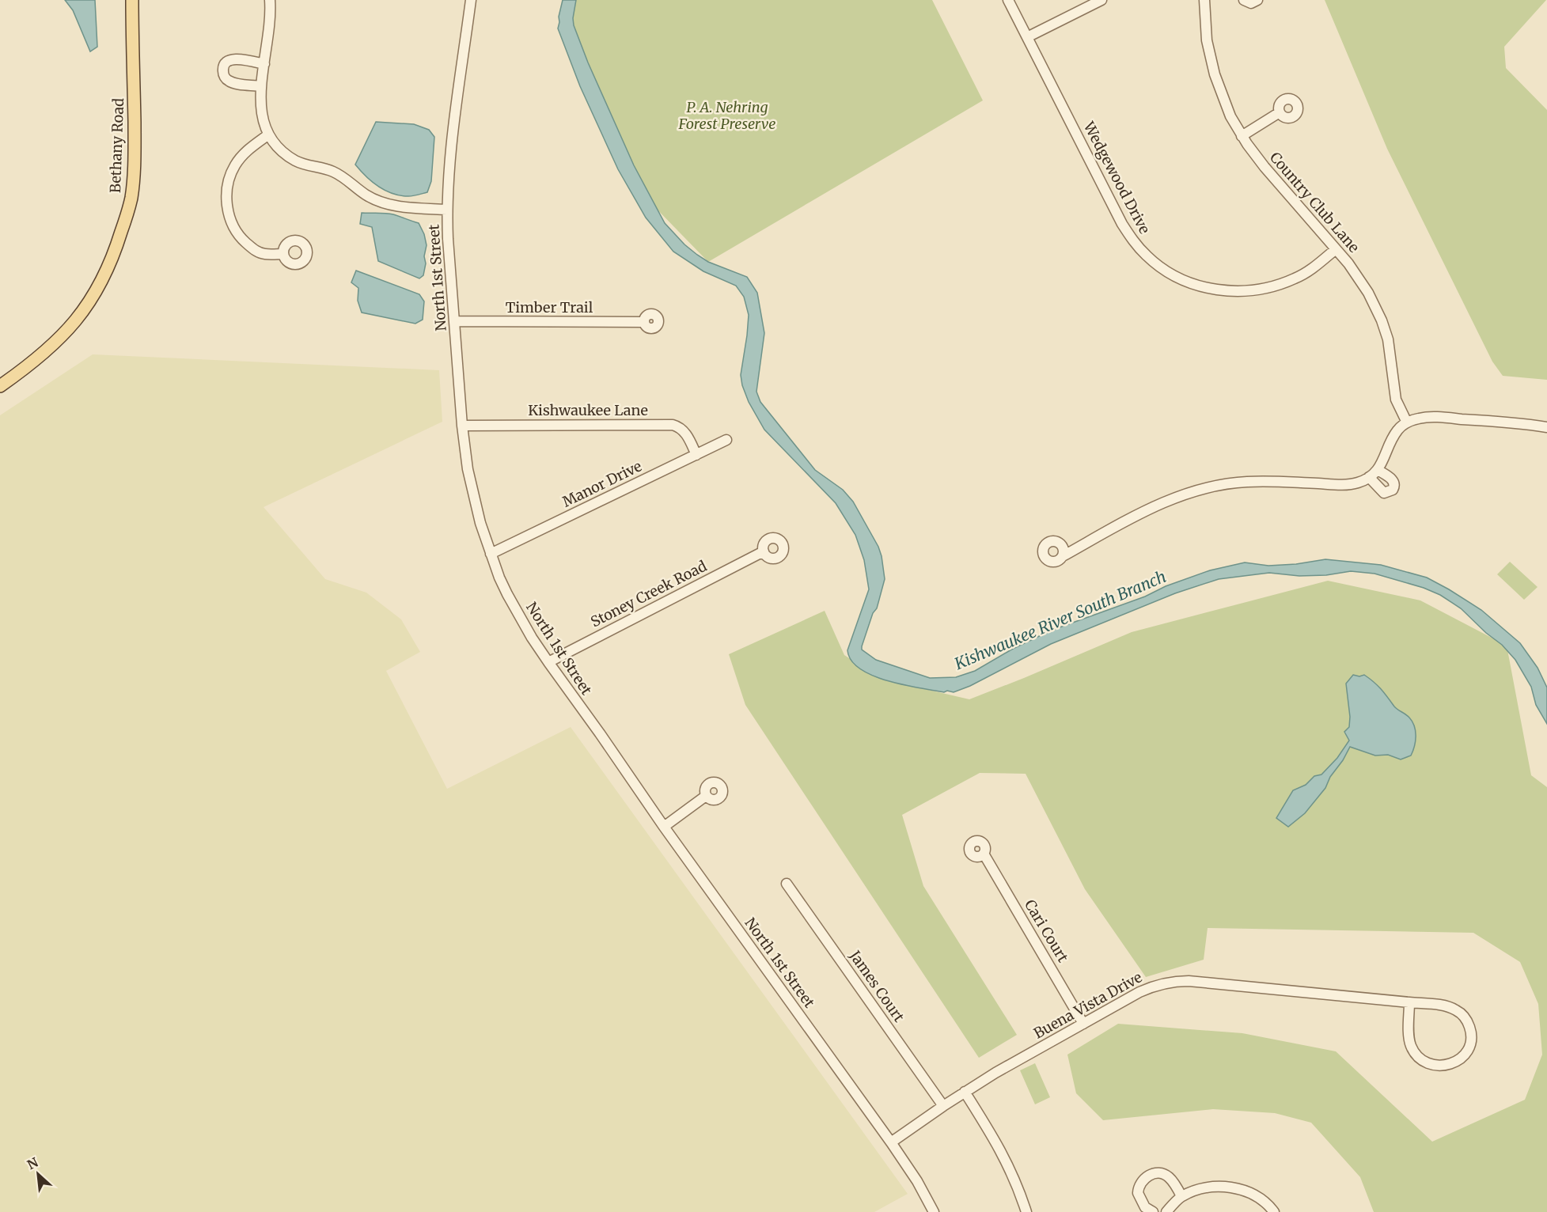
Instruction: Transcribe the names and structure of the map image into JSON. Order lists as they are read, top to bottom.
{
  "streets": {
    "main road": ["Bethany Road"],
    "street": [
      "Wedgewood Drive",
      "Country Club Lane",
      "North 1st Street",
      "Timber Trail",
      "Kishwaukee Lane",
      "Manor Drive",
      "Stoney Creek Road",
      "Cari Court",
      "James Court",
      "Buena Vista Drive"
    ]
  },
  "crossings": [
    ["Wedgewood Drive", "Country Club Lane"],
    ["North 1st Street", "Timber Trail"],
    ["North 1st Street", "Kishwaukee Lane"],
    ["North 1st Street", "Manor Drive"],
    ["North 1st Street", "Stoney Creek Road"],
    ["North 1st Street", "Buena Vista Drive"],
    ["Kishwaukee Lane", "Manor Drive"],
    ["Cari Court", "Buena Vista Drive"],
    ["James Court", "Buena Vista Drive"]
  ],
  "water": ["Kishwaukee River South Branch"],
  "parks": ["P. A. Nehring Forest Preserve"],
  "north": "top left"
}
